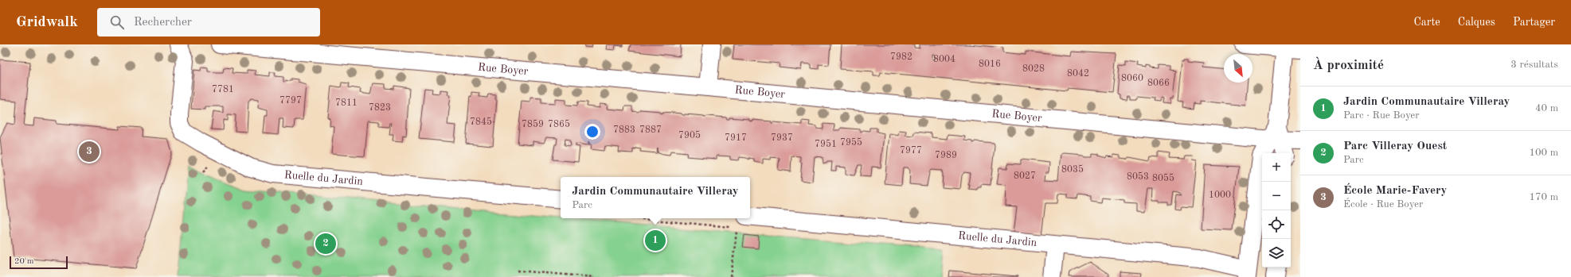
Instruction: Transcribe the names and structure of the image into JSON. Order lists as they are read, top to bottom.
{
  "streets": {
    "street": ["Rue Boyer", "Ruelle du Jardin"]
  },
  "house_numbers": [
    "7982",
    "8004",
    "8016",
    "8028",
    "8042",
    "8060",
    "8066",
    "7781",
    "7797",
    "7811",
    "7823",
    "7845",
    "7859",
    "7865",
    "7883",
    "7887",
    "7905",
    "7917",
    "7937",
    "7955",
    "7951",
    "7977",
    "7989",
    "8035",
    "8027",
    "8053",
    "8055",
    "1000"
  ],
  "scale_bar": "20 m",
  "north": "bottom right",
  "page": {
    "header": "Gridwalk",
    "search": "Rechercher",
    "nav": ["Carte", "Calques", "Partager"],
    "heading": ["À proximité", "3 résultats"],
    "list": [
      {
        "mark": "1",
        "name": "Jardin Communautaire Villeray",
        "note": "Parc · Rue Boyer",
        "value": "40 m"
      },
      {
        "mark": "2",
        "name": "Parc Villeray Ouest",
        "note": "Parc",
        "value": "100 m"
      },
      {
        "mark": "3",
        "name": "École Marie-Favery",
        "note": "École · Rue Boyer",
        "value": "170 m"
      }
    ],
    "pins": ["3", "1", "2"],
    "map_buttons": ["+", "−"],
    "popup": ["Jardin Communautaire Villeray", "Parc"],
    "scale": "20 m"
  }
}
